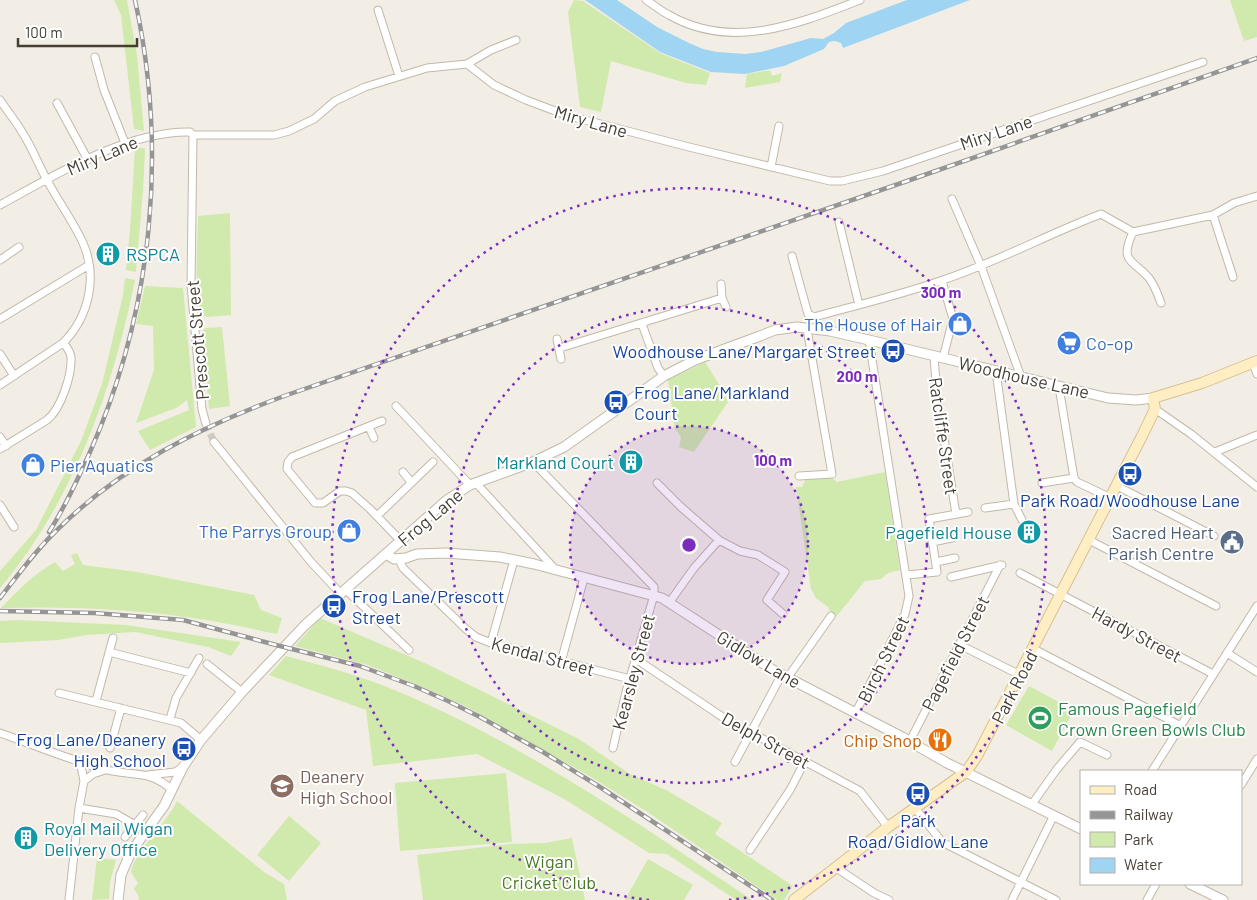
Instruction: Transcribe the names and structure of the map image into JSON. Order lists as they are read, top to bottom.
{
  "streets": {
    "main road": ["Woodhouse Lane", "Park Road"],
    "street": [
      "Miry Lane",
      "Prescott Street",
      "Ratcliffe Street",
      "Frog Lane",
      "Hardy Street",
      "Pagefield Street",
      "Kendal Street",
      "Gidlow Lane",
      "Birch Street",
      "Kearsley Street",
      "Delph Street"
    ]
  },
  "crossings": [
    ["Miry Lane", "Prescott Street"],
    ["Woodhouse Lane", "Ratcliffe Street"],
    ["Woodhouse Lane", "Frog Lane"],
    ["Woodhouse Lane", "Birch Street"],
    ["Woodhouse Lane", "Park Road"],
    ["Frog Lane", "Gidlow Lane"],
    ["Hardy Street", "Park Road"],
    ["Pagefield Street", "Gidlow Lane"],
    ["Kendal Street", "Gidlow Lane"],
    ["Kendal Street", "Kearsley Street"],
    ["Gidlow Lane", "Birch Street"],
    ["Gidlow Lane", "Kearsley Street"],
    ["Gidlow Lane", "Park Road"],
    ["Kearsley Street", "Delph Street"],
    ["Park Road", "Delph Street"]
  ],
  "parks": ["Wigan Cricket Club"],
  "places": {
    "building": [
      "RSPCA",
      "Markland Court",
      "Pagefield House",
      "Royal Mail Wigan Delivery Office"
    ],
    "shop": ["The House of Hair", "Pier Aquatics", "The Parrys Group"],
    "supermarket": ["Co-op"],
    "bus stop": [
      "Woodhouse Lane/Margaret Street",
      "Frog Lane/Markland Court",
      "Park Road/Woodhouse Lane",
      "Frog Lane/Prescott Street",
      "Frog Lane/Deanery High School",
      "Park Road/Gidlow Lane"
    ],
    "public building": ["Sacred Heart Parish Centre"],
    "sports": ["Famous Pagefield Crown Green Bowls Club"],
    "restaurant": ["Chip Shop"],
    "school or university": ["Deanery High School"]
  },
  "legend": [
    "Road",
    "Railway",
    "Park",
    "Water"
  ],
  "scale_bar": "100 m",
  "rings": ["300 m", "200 m", "100 m"]
}
